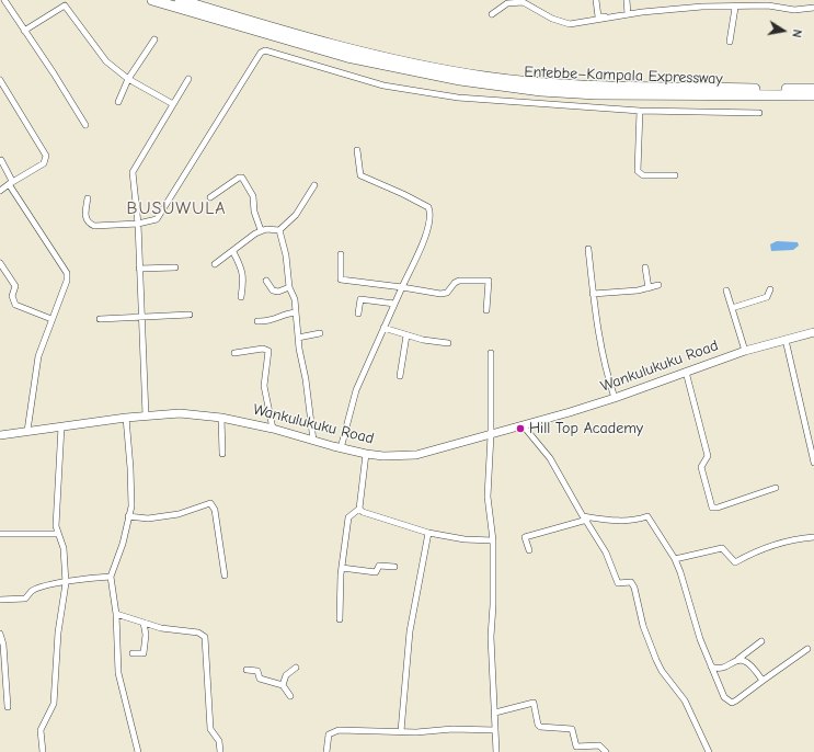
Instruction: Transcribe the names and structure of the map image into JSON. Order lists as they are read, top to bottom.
{
  "streets": {
    "highway": ["Entebbe–Kampala Expressway"],
    "main road": ["Wankulukuku Road"]
  },
  "districts": ["BUSUWULA"],
  "places": ["Hill Top Academy"],
  "north": "right"
}
